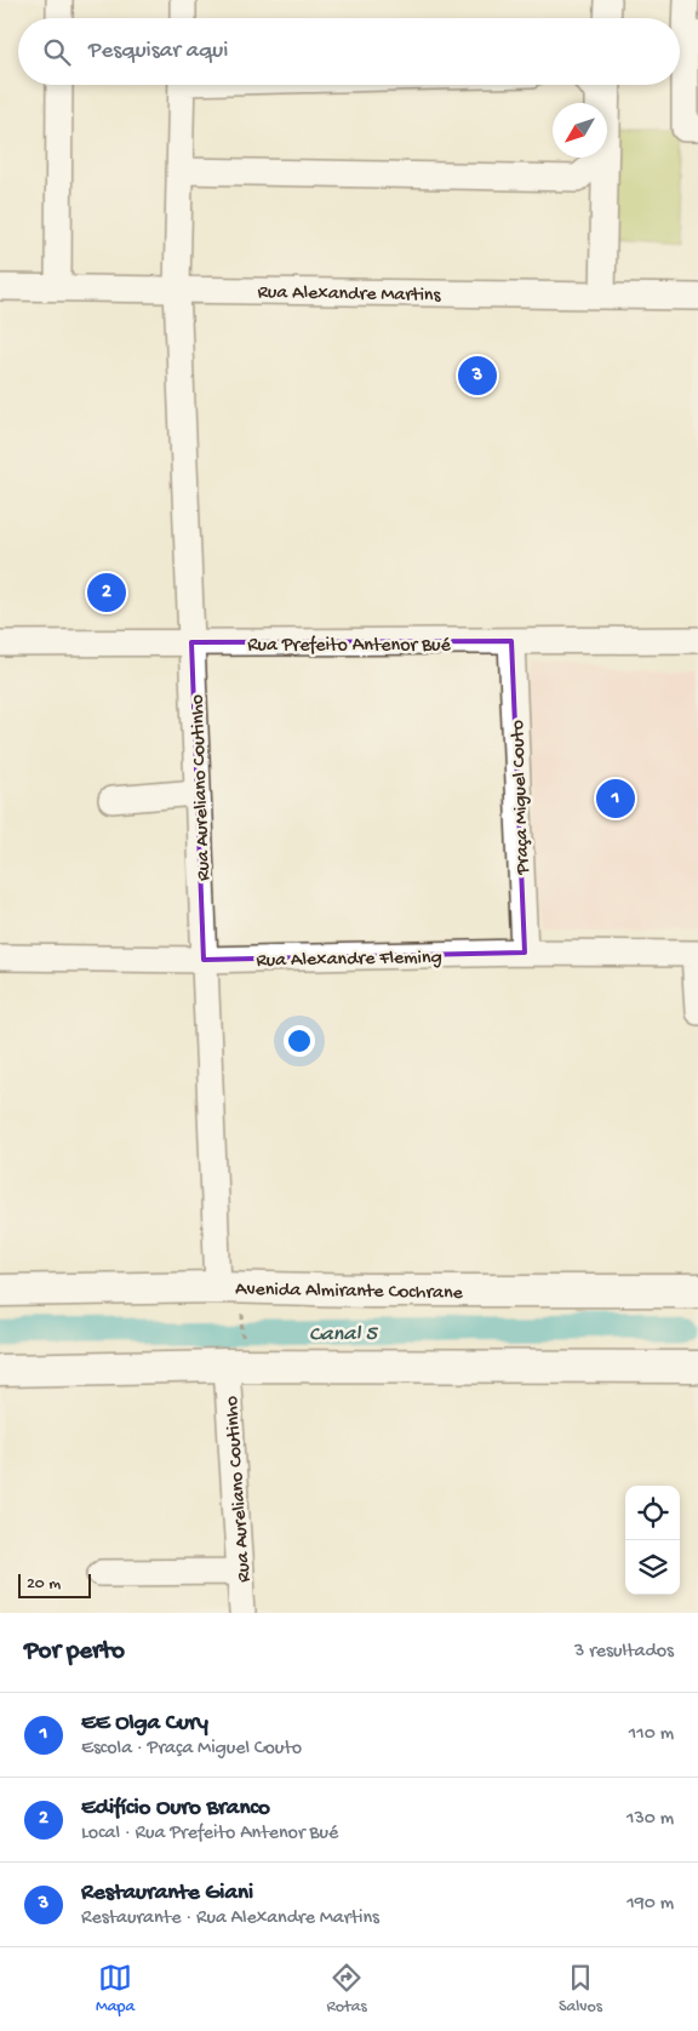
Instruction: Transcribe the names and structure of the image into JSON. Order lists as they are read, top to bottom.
{
  "streets": {
    "main road": ["Avenida Almirante Cochrane"],
    "street": [
      "Rua Alexandre Martins",
      "Rua Prefeito Antenor Bué",
      "Rua Aureliano Coutinho",
      "Praça Miguel Couto",
      "Rua Alexandre Fleming"
    ]
  },
  "crossings": [
    ["Rua Alexandre Martins", "Rua Aureliano Coutinho"],
    ["Rua Prefeito Antenor Bué", "Rua Aureliano Coutinho"],
    ["Rua Prefeito Antenor Bué", "Praça Miguel Couto"],
    ["Rua Aureliano Coutinho", "Rua Alexandre Fleming"],
    ["Rua Aureliano Coutinho", "Avenida Almirante Cochrane"],
    ["Praça Miguel Couto", "Rua Alexandre Fleming"]
  ],
  "water": ["Canal 5"],
  "scale_bar": "20 m",
  "north": "bottom left",
  "page": {
    "search": "Pesquisar aqui",
    "pins": ["3", "2", "1"],
    "scale": "20 m",
    "heading": ["Por perto", "3 resultados"],
    "list": [
      {
        "mark": "1",
        "name": "EE Olga Cury",
        "note": "Escola · Praça Miguel Couto",
        "value": "110 m"
      },
      {
        "mark": "2",
        "name": "Edifício Ouro Branco",
        "note": "Local · Rua Prefeito Antenor Bué",
        "value": "130 m"
      },
      {
        "mark": "3",
        "name": "Restaurante Giani",
        "note": "Restaurante · Rua Alexandre Martins",
        "value": "190 m"
      }
    ],
    "nav": ["Mapa", "Rotas", "Salvos"]
  }
}
